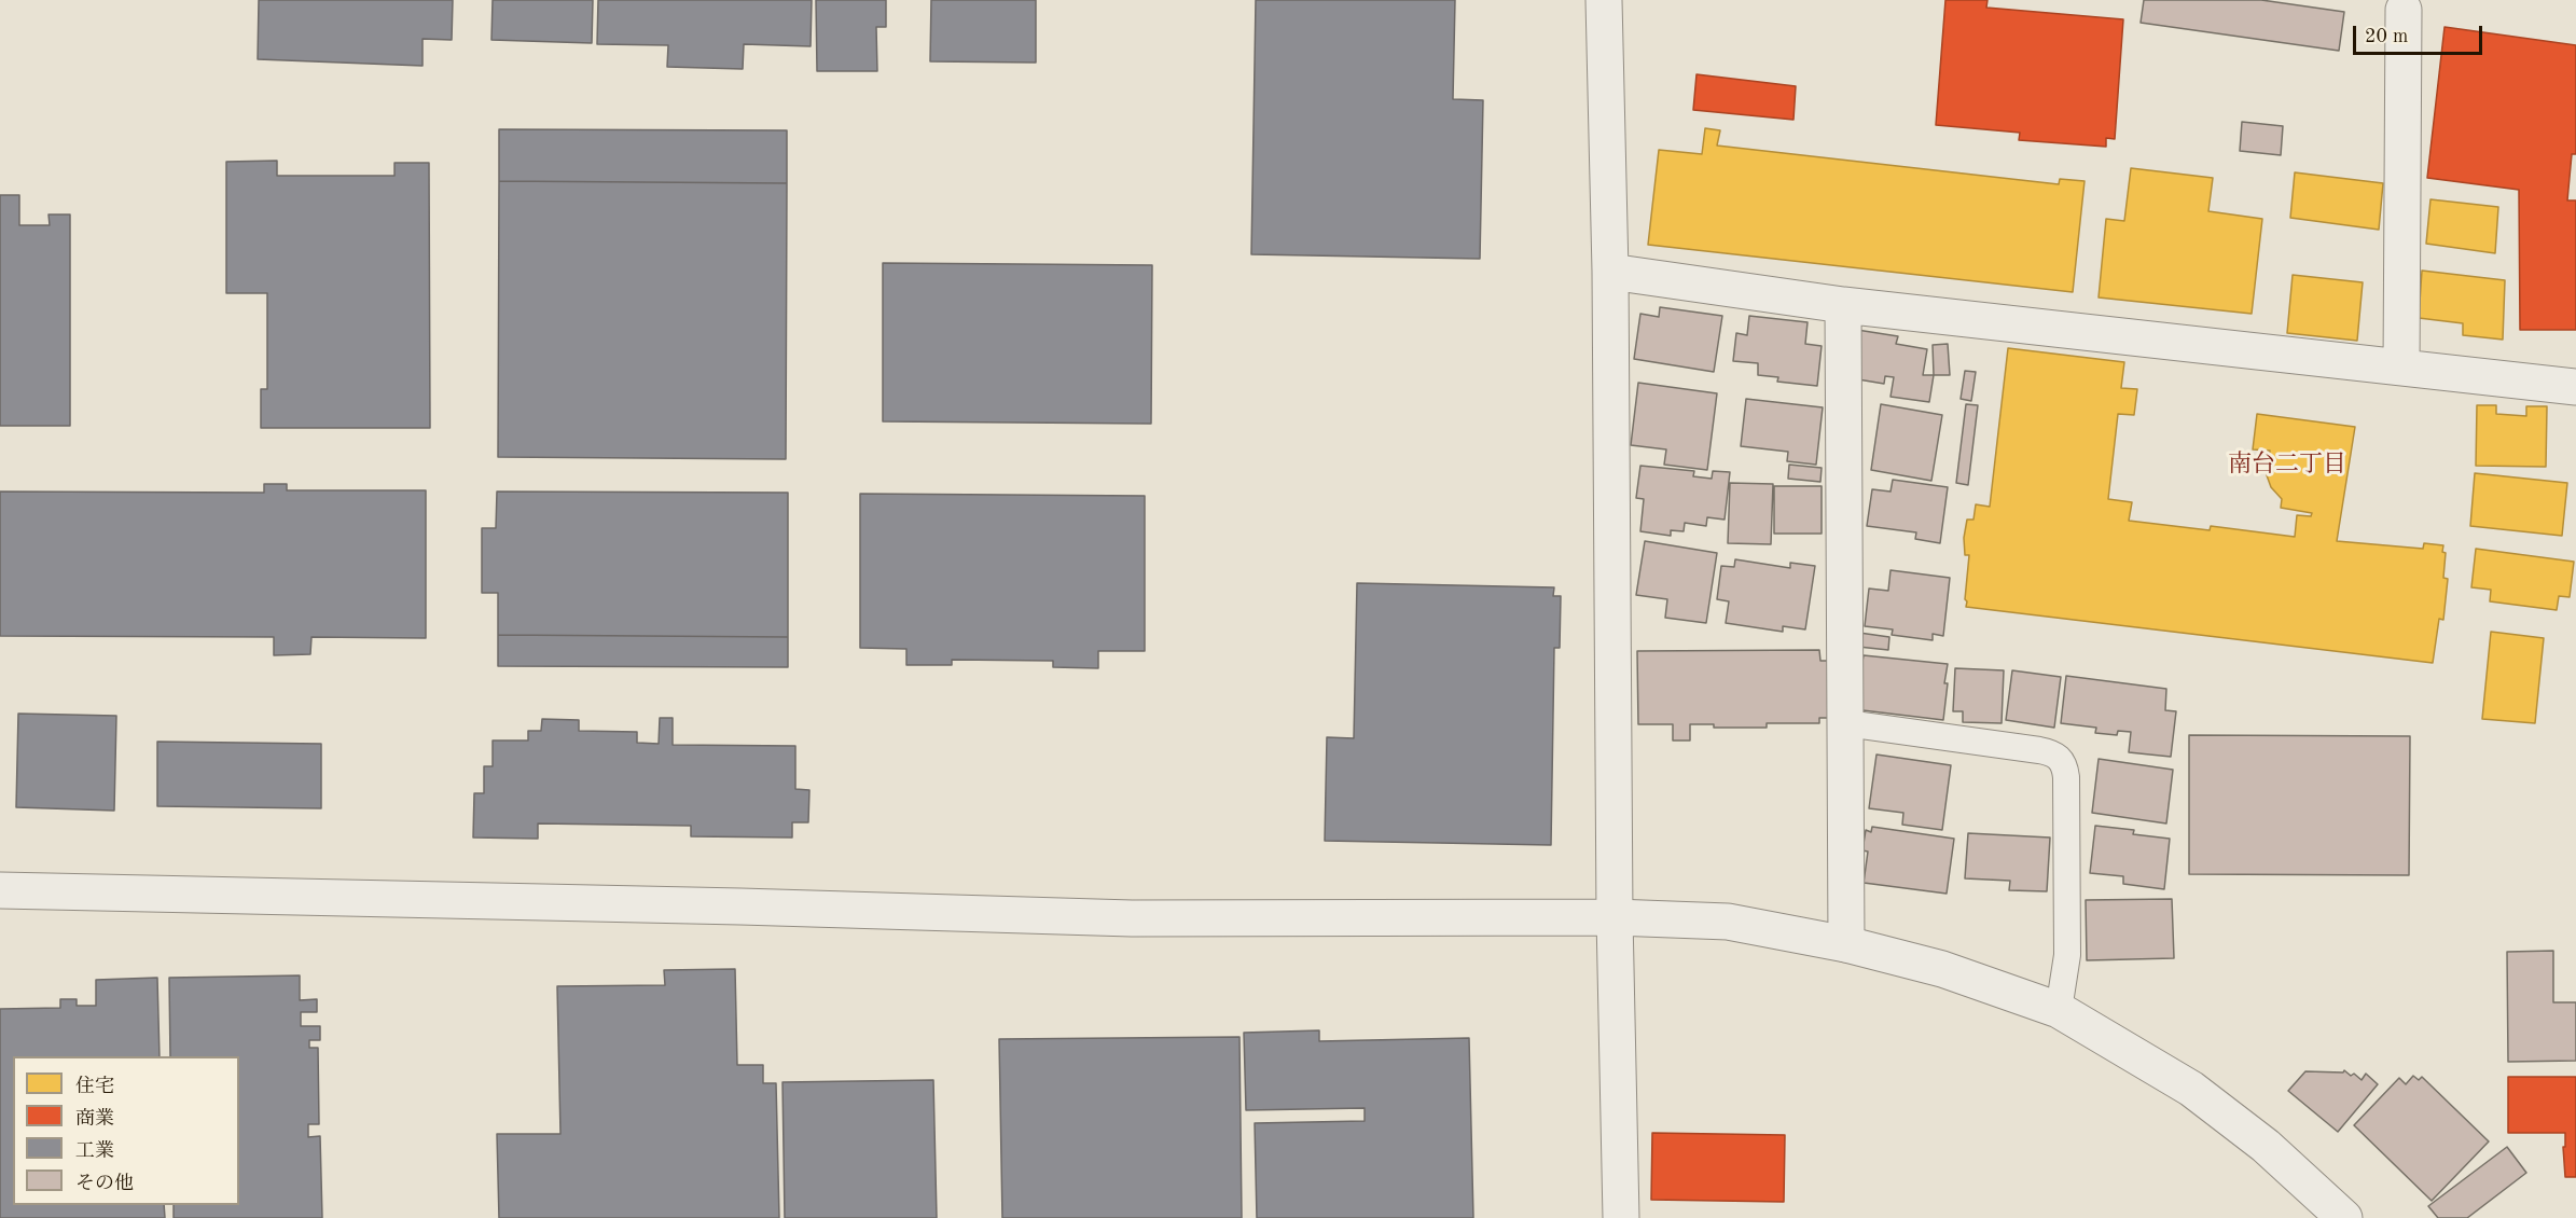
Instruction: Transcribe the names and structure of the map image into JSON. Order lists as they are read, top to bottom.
{
  "districts": ["南台二丁目"],
  "legend": [
    "住宅",
    "商業",
    "工業",
    "その他"
  ],
  "scale_bar": "20 m"
}
